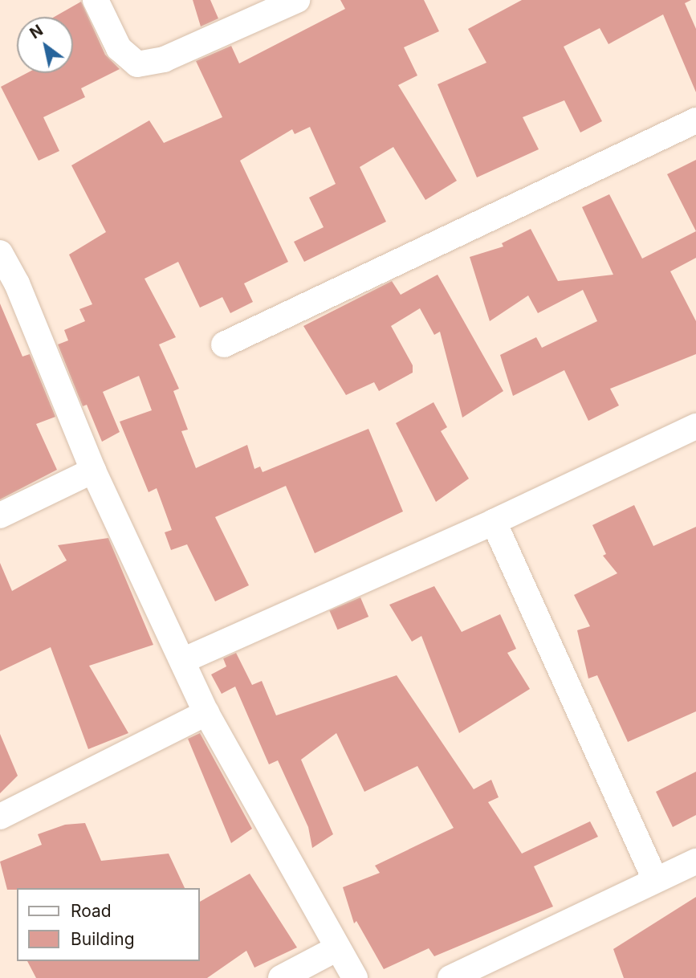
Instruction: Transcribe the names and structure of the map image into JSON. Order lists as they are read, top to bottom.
{
  "legend": ["Road", "Building"],
  "north": "top left"
}
